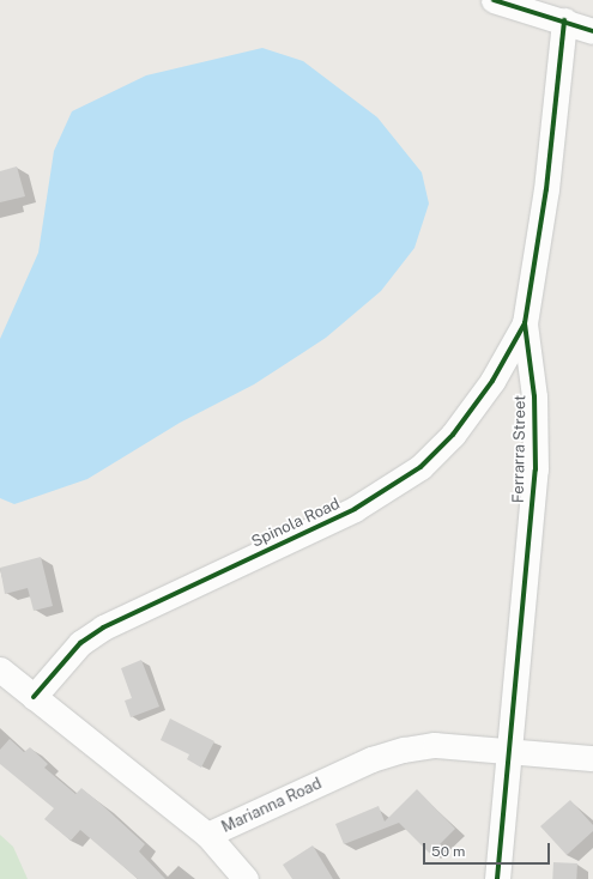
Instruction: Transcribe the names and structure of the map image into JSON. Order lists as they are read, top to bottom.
{
  "streets": {
    "street": ["Ferrarra Street", "Spinola Road", "Marianna Road"]
  },
  "crossings": [
    ["Ferrarra Street", "Spinola Road"],
    ["Ferrarra Street", "Marianna Road"],
    ["Spinola Road", "Marianna Road"]
  ],
  "scale_bar": "50 m"
}
